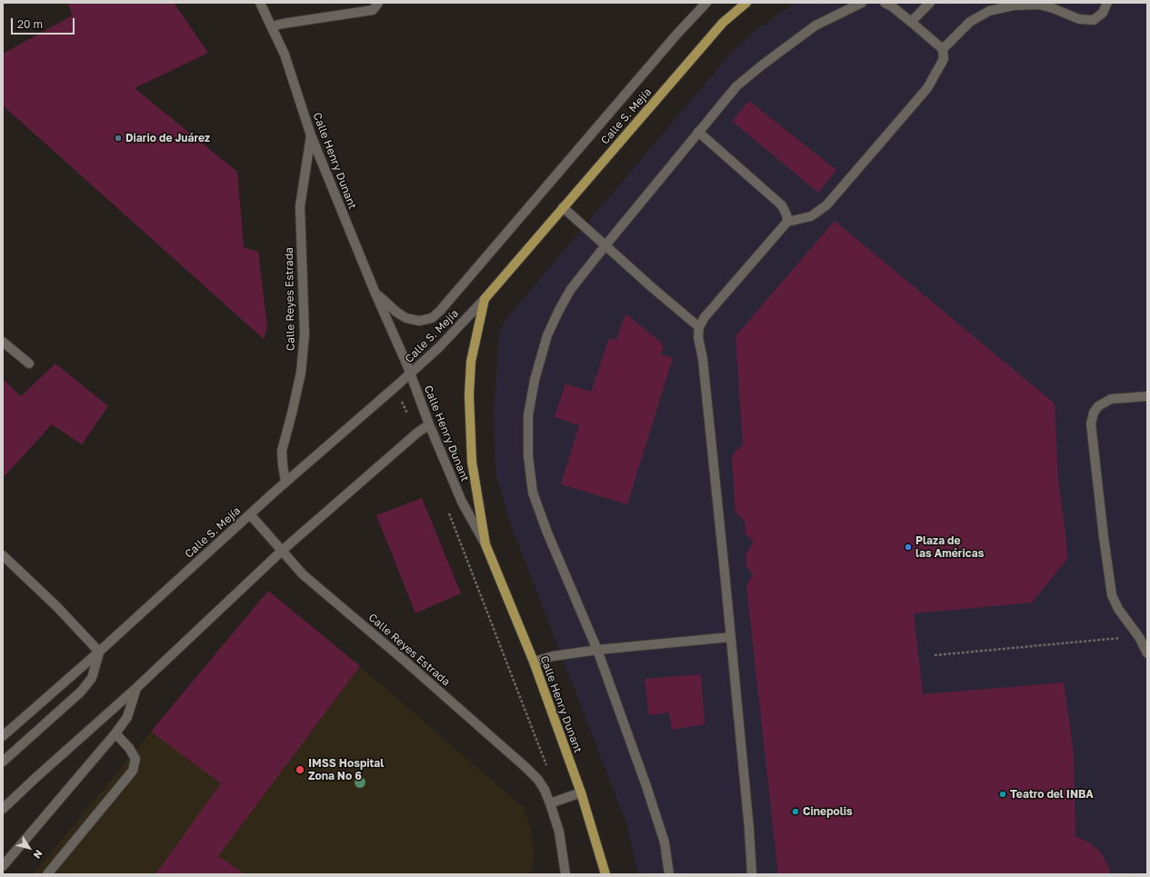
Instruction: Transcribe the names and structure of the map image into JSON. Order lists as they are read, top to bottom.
{
  "streets": {
    "main road": ["Calle S. Mejía", "Calle Henry Dunant"],
    "street": ["Calle Reyes Estrada"]
  },
  "crossings": [
    ["Calle S. Mejía", "Calle Henry Dunant"],
    ["Calle S. Mejía", "Calle Reyes Estrada"],
    ["Calle Henry Dunant", "Calle Reyes Estrada"]
  ],
  "places": [
    "Diario de Juárez",
    "Plaza de las Américas",
    "IMSS Hospital Zona No 6",
    "Teatro del INBA",
    "Cinepolis"
  ],
  "scale_bar": "20 m",
  "north": "bottom right"
}
